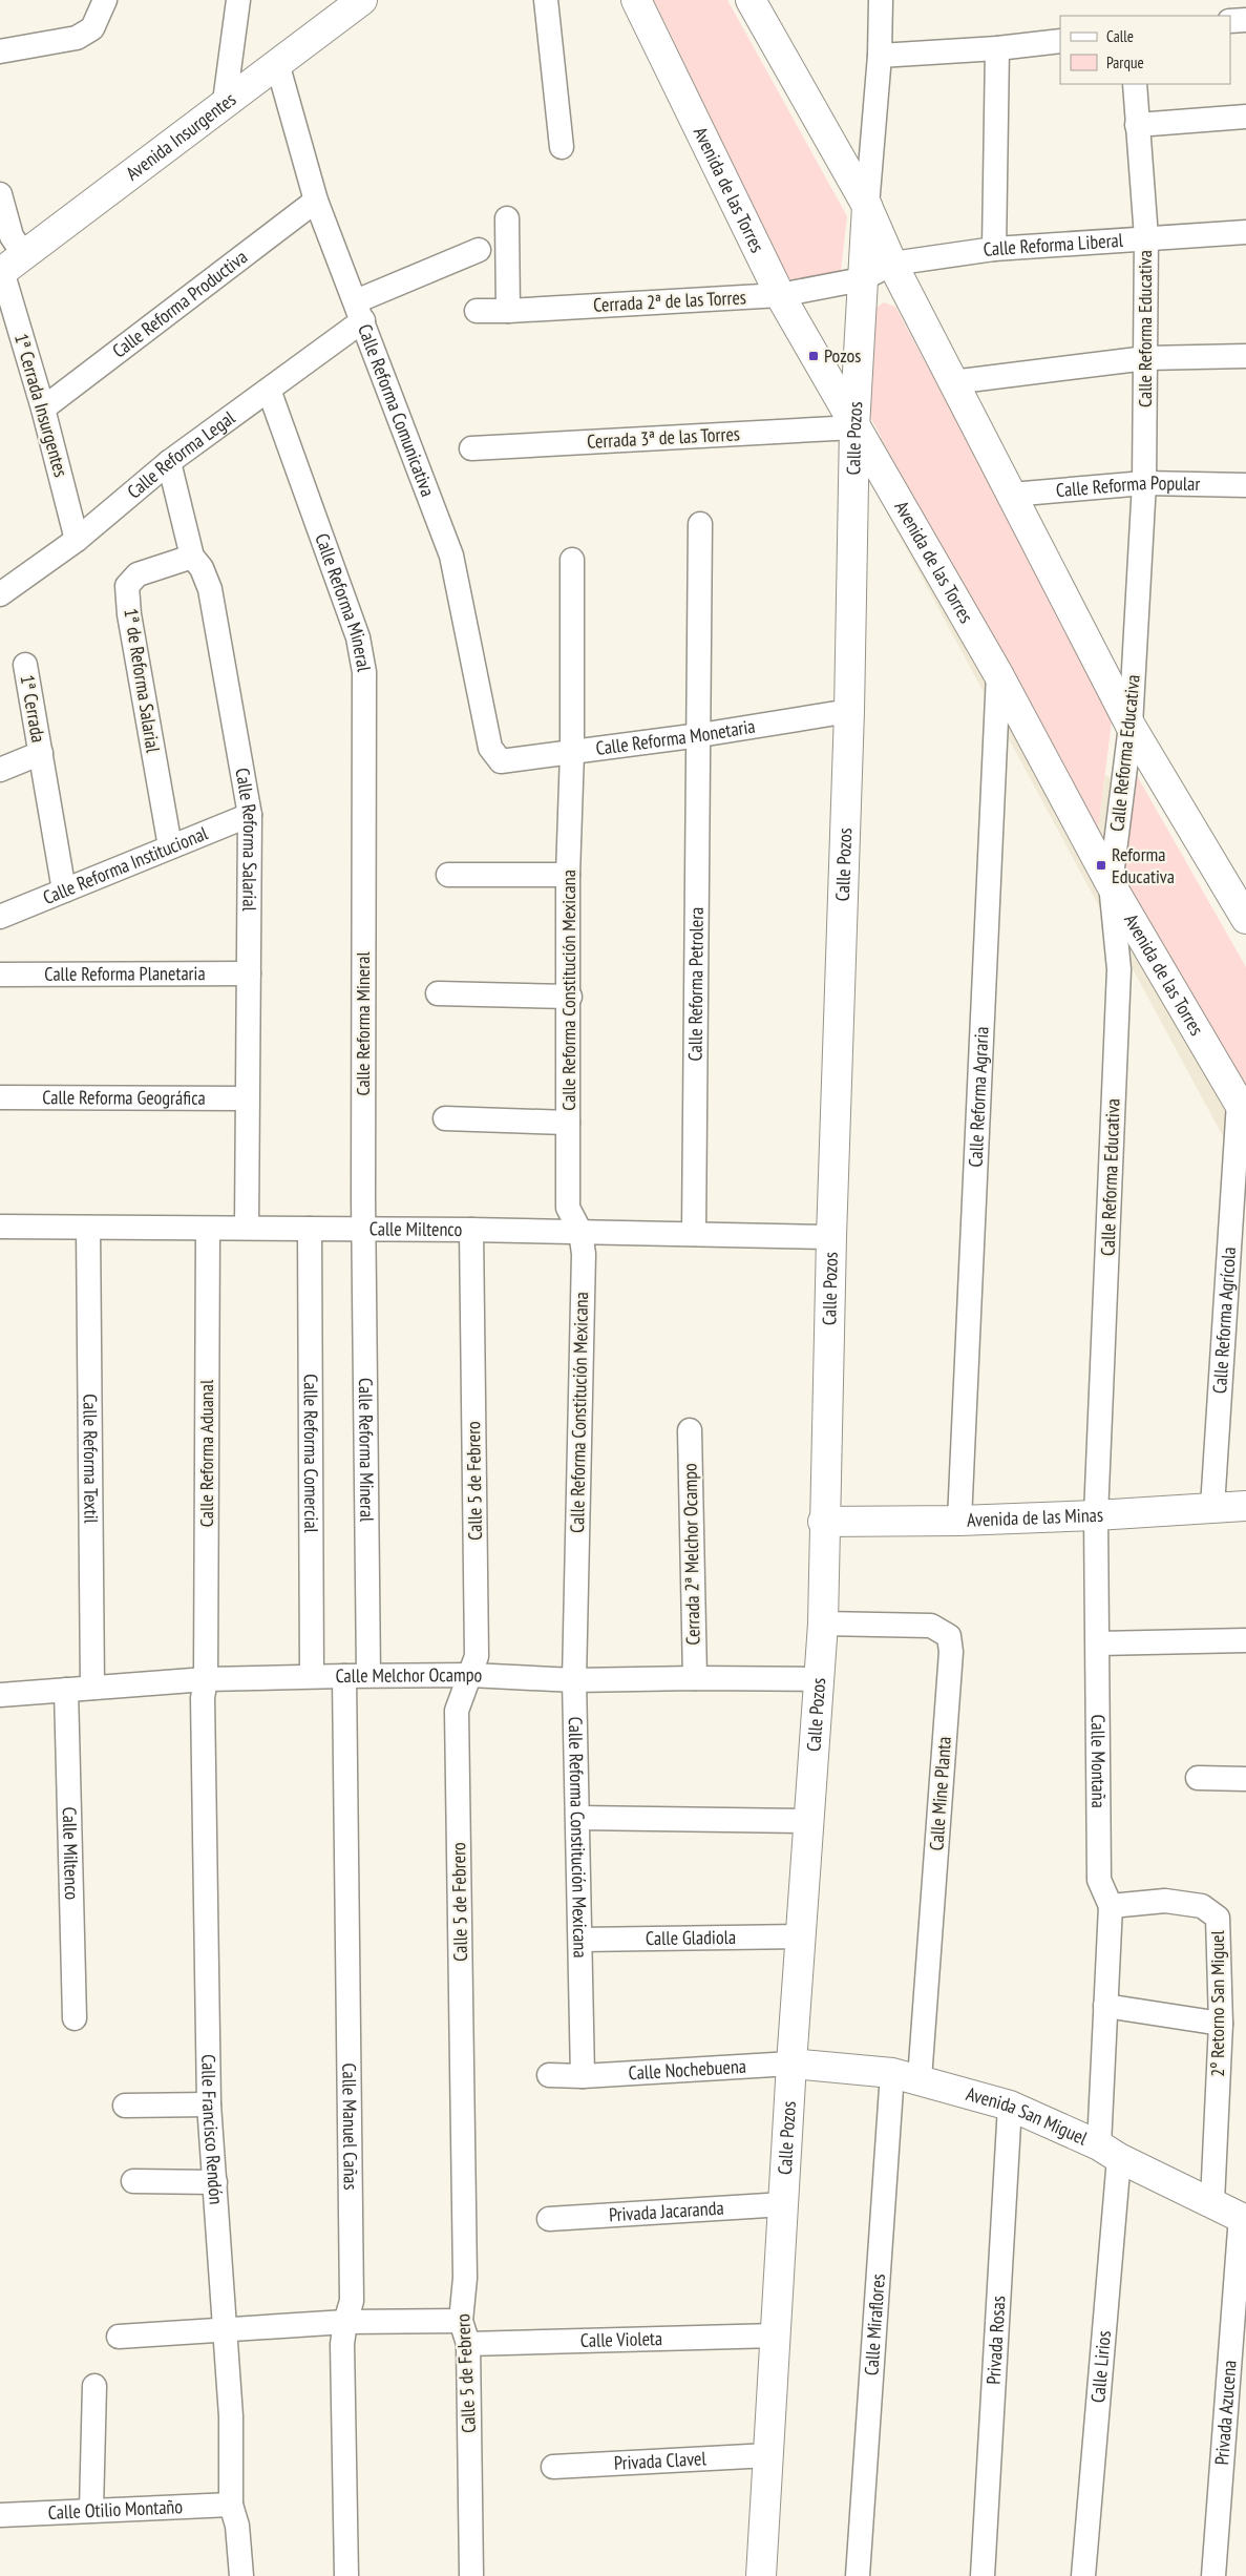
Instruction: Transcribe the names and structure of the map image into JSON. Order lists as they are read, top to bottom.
{
  "streets": {
    "street": [
      "Avenida Insurgentes",
      "Avenida de las Torres",
      "Calle Reforma Liberal",
      "Cerrada 2ª de las Torres",
      "Calle Reforma Productiva",
      "Calle Reforma Educativa",
      "1ª Cerrada Insurgentes",
      "Calle Reforma Comunicativa",
      "Cerrada 3ª de las Torres",
      "Calle Pozos",
      "Calle Reforma Legal",
      "Calle Reforma Popular",
      "Calle Reforma Mineral",
      "1ª de Reforma Salarial",
      "1ª Cerrada",
      "Calle Reforma Monetaria",
      "Calle Reforma Salarial",
      "Calle Reforma Institucional",
      "Calle Reforma Planetaria",
      "Calle Reforma Petrolera",
      "Calle Reforma Constitución Mexicana",
      "Calle Reforma Agraria",
      "Calle Reforma Geográfica",
      "Calle Miltenco",
      "Calle Reforma Agrícola",
      "Calle Reforma Comercial",
      "Calle Reforma Aduanal",
      "Calle Reforma Textil",
      "Calle 5 de Febrero",
      "Avenida de las Minas",
      "Cerrada 2ª Melchor Ocampo",
      "Calle Melchor Ocampo",
      "Calle Montaña",
      "Calle Mine Planta",
      "Calle Gladiola",
      "2º Retorno San Miguel",
      "Calle Nochebuena",
      "Avenida San Miguel",
      "Calle Manuel Cañas",
      "Calle Francisco Rendón",
      "Privada Jacaranda",
      "Calle Miraflores",
      "Calle Violeta",
      "Privada Rosas",
      "Calle Lirios",
      "Privada Azucena",
      "Privada Clavel",
      "Calle Otilio Montaño"
    ]
  },
  "crossings": [
    ["Avenida Insurgentes", "1ª Cerrada Insurgentes"],
    ["Avenida Insurgentes", "Calle Reforma Comunicativa"],
    ["Avenida de las Torres", "Cerrada 2ª de las Torres"],
    ["Avenida de las Torres", "Calle Reforma Educativa"],
    ["Avenida de las Torres", "Cerrada 3ª de las Torres"],
    ["Avenida de las Torres", "Calle Pozos"],
    ["Avenida de las Torres", "Calle Reforma Agraria"],
    ["Avenida de las Torres", "Calle Reforma Agrícola"],
    ["Calle Reforma Liberal", "Cerrada 2ª de las Torres"],
    ["Calle Reforma Liberal", "Calle Reforma Educativa"],
    ["Calle Reforma Liberal", "Calle Pozos"],
    ["Cerrada 2ª de las Torres", "Calle Pozos"],
    ["Calle Reforma Productiva", "1ª Cerrada Insurgentes"],
    ["Calle Reforma Productiva", "Calle Reforma Comunicativa"],
    ["Calle Reforma Educativa", "Calle Reforma Popular"],
    ["Calle Reforma Educativa", "Avenida de las Minas"],
    ["Calle Reforma Educativa", "Calle Montaña"],
    ["1ª Cerrada Insurgentes", "Calle Reforma Legal"],
    ["Calle Reforma Comunicativa", "Calle Reforma Legal"],
    ["Calle Reforma Comunicativa", "Calle Reforma Monetaria"],
    ["Cerrada 3ª de las Torres", "Calle Pozos"],
    ["Calle Pozos", "Calle Reforma Monetaria"],
    ["Calle Pozos", "Calle Miltenco"],
    ["Calle Pozos", "Avenida de las Minas"],
    ["Calle Pozos", "Calle Melchor Ocampo"],
    ["Calle Pozos", "Calle Mine Planta"],
    ["Calle Pozos", "Calle Gladiola"],
    ["Calle Pozos", "Calle Nochebuena"],
    ["Calle Pozos", "Avenida San Miguel"],
    ["Calle Pozos", "Privada Jacaranda"],
    ["Calle Pozos", "Calle Violeta"],
    ["Calle Pozos", "Privada Clavel"],
    ["Calle Reforma Legal", "Calle Reforma Mineral"],
    ["Calle Reforma Legal", "Calle Reforma Salarial"],
    ["Calle Reforma Mineral", "Calle Miltenco"],
    ["Calle Reforma Mineral", "Calle Melchor Ocampo"],
    ["1ª de Reforma Salarial", "Calle Reforma Salarial"],
    ["1ª de Reforma Salarial", "Calle Reforma Institucional"],
    ["1ª Cerrada", "Calle Reforma Institucional"],
    ["Calle Reforma Monetaria", "Calle Reforma Petrolera"],
    ["Calle Reforma Monetaria", "Calle Reforma Constitución Mexicana"],
    ["Calle Reforma Salarial", "Calle Reforma Institucional"],
    ["Calle Reforma Salarial", "Calle Reforma Planetaria"],
    ["Calle Reforma Salarial", "Calle Reforma Geográfica"],
    ["Calle Reforma Salarial", "Calle Miltenco"],
    ["Calle Reforma Petrolera", "Calle Miltenco"],
    ["Calle Reforma Constitución Mexicana", "Calle Miltenco"],
    ["Calle Reforma Constitución Mexicana", "Calle Melchor Ocampo"],
    ["Calle Reforma Constitución Mexicana", "Calle Gladiola"],
    ["Calle Reforma Constitución Mexicana", "Calle Nochebuena"],
    ["Calle Reforma Agraria", "Avenida de las Minas"],
    ["Calle Miltenco", "Calle Reforma Comercial"],
    ["Calle Miltenco", "Calle Reforma Aduanal"],
    ["Calle Miltenco", "Calle Reforma Textil"],
    ["Calle Miltenco", "Calle 5 de Febrero"],
    ["Calle Miltenco", "Calle Melchor Ocampo"],
    ["Calle Reforma Agrícola", "Avenida de las Minas"],
    ["Calle Reforma Comercial", "Calle Melchor Ocampo"],
    ["Calle Reforma Aduanal", "Calle Melchor Ocampo"],
    ["Calle Reforma Aduanal", "Calle Francisco Rendón"],
    ["Calle Reforma Textil", "Calle Melchor Ocampo"],
    ["Calle 5 de Febrero", "Calle Melchor Ocampo"],
    ["Calle 5 de Febrero", "Calle Violeta"],
    ["Cerrada 2ª Melchor Ocampo", "Calle Melchor Ocampo"],
    ["Calle Melchor Ocampo", "Calle Manuel Cañas"],
    ["Calle Melchor Ocampo", "Calle Francisco Rendón"],
    ["Calle Montaña", "2º Retorno San Miguel"],
    ["Calle Mine Planta", "Avenida San Miguel"],
    ["2º Retorno San Miguel", "Avenida San Miguel"],
    ["Calle Nochebuena", "Avenida San Miguel"],
    ["Avenida San Miguel", "Calle Miraflores"],
    ["Avenida San Miguel", "Privada Rosas"],
    ["Avenida San Miguel", "Calle Lirios"],
    ["Avenida San Miguel", "Privada Azucena"],
    ["Calle Francisco Rendón", "Calle Otilio Montaño"]
  ],
  "places": {
    "transit": ["Pozos", "Reforma Educativa"]
  },
  "legend": ["Calle", "Parque"]
}
